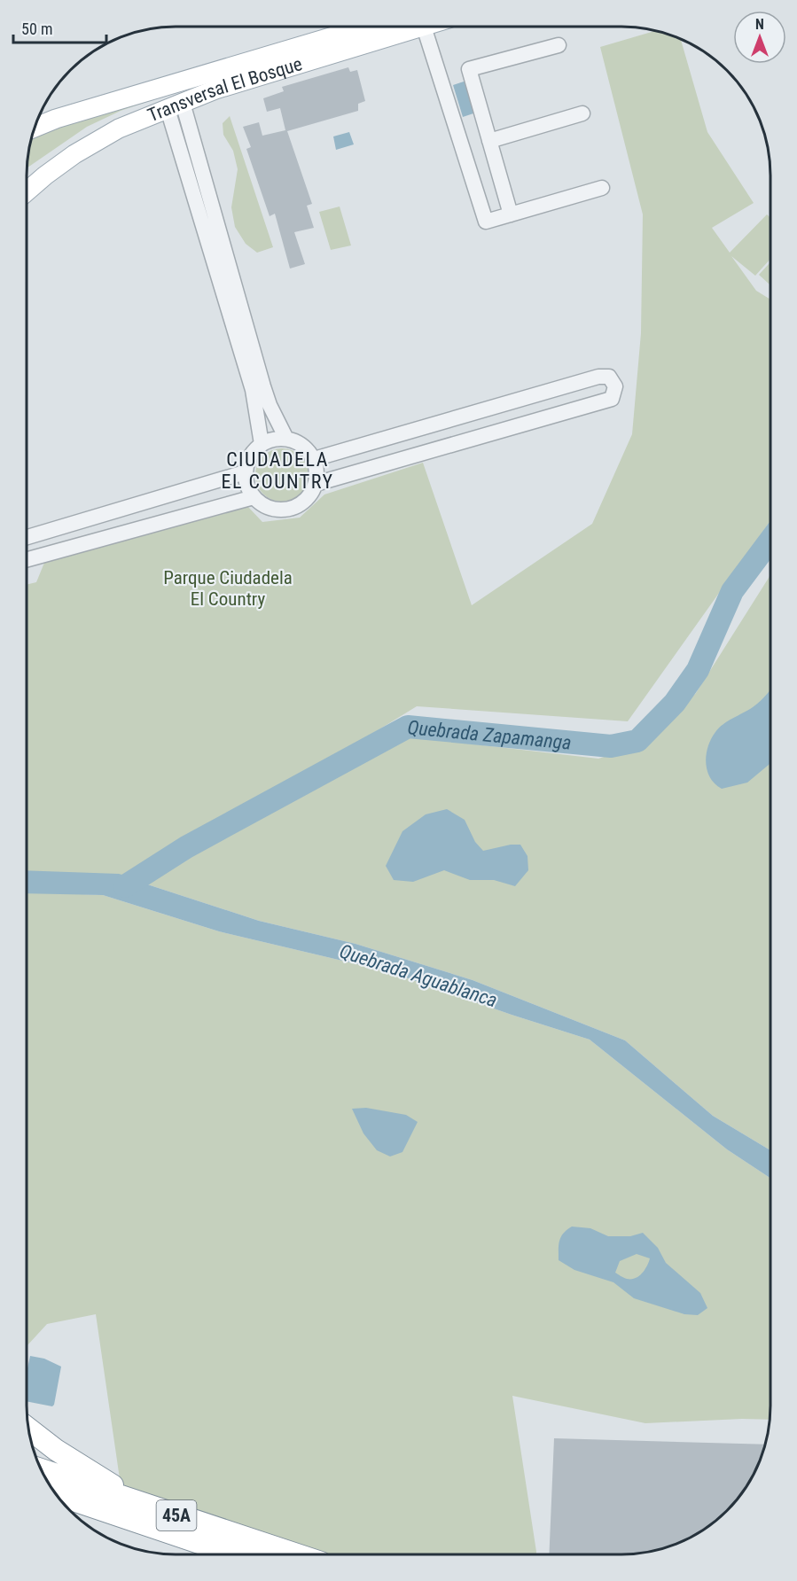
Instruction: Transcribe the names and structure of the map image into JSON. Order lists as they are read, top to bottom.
{
  "streets": {
    "highway": ["45A"],
    "main road": ["Transversal El Bosque"]
  },
  "districts": ["CIUDADELA EL COUNTRY"],
  "water": ["Quebrada Zapamanga", "Quebrada Aguablanca"],
  "parks": ["Parque Ciudadela El Country"],
  "scale_bar": "50 m",
  "north": "top"
}
